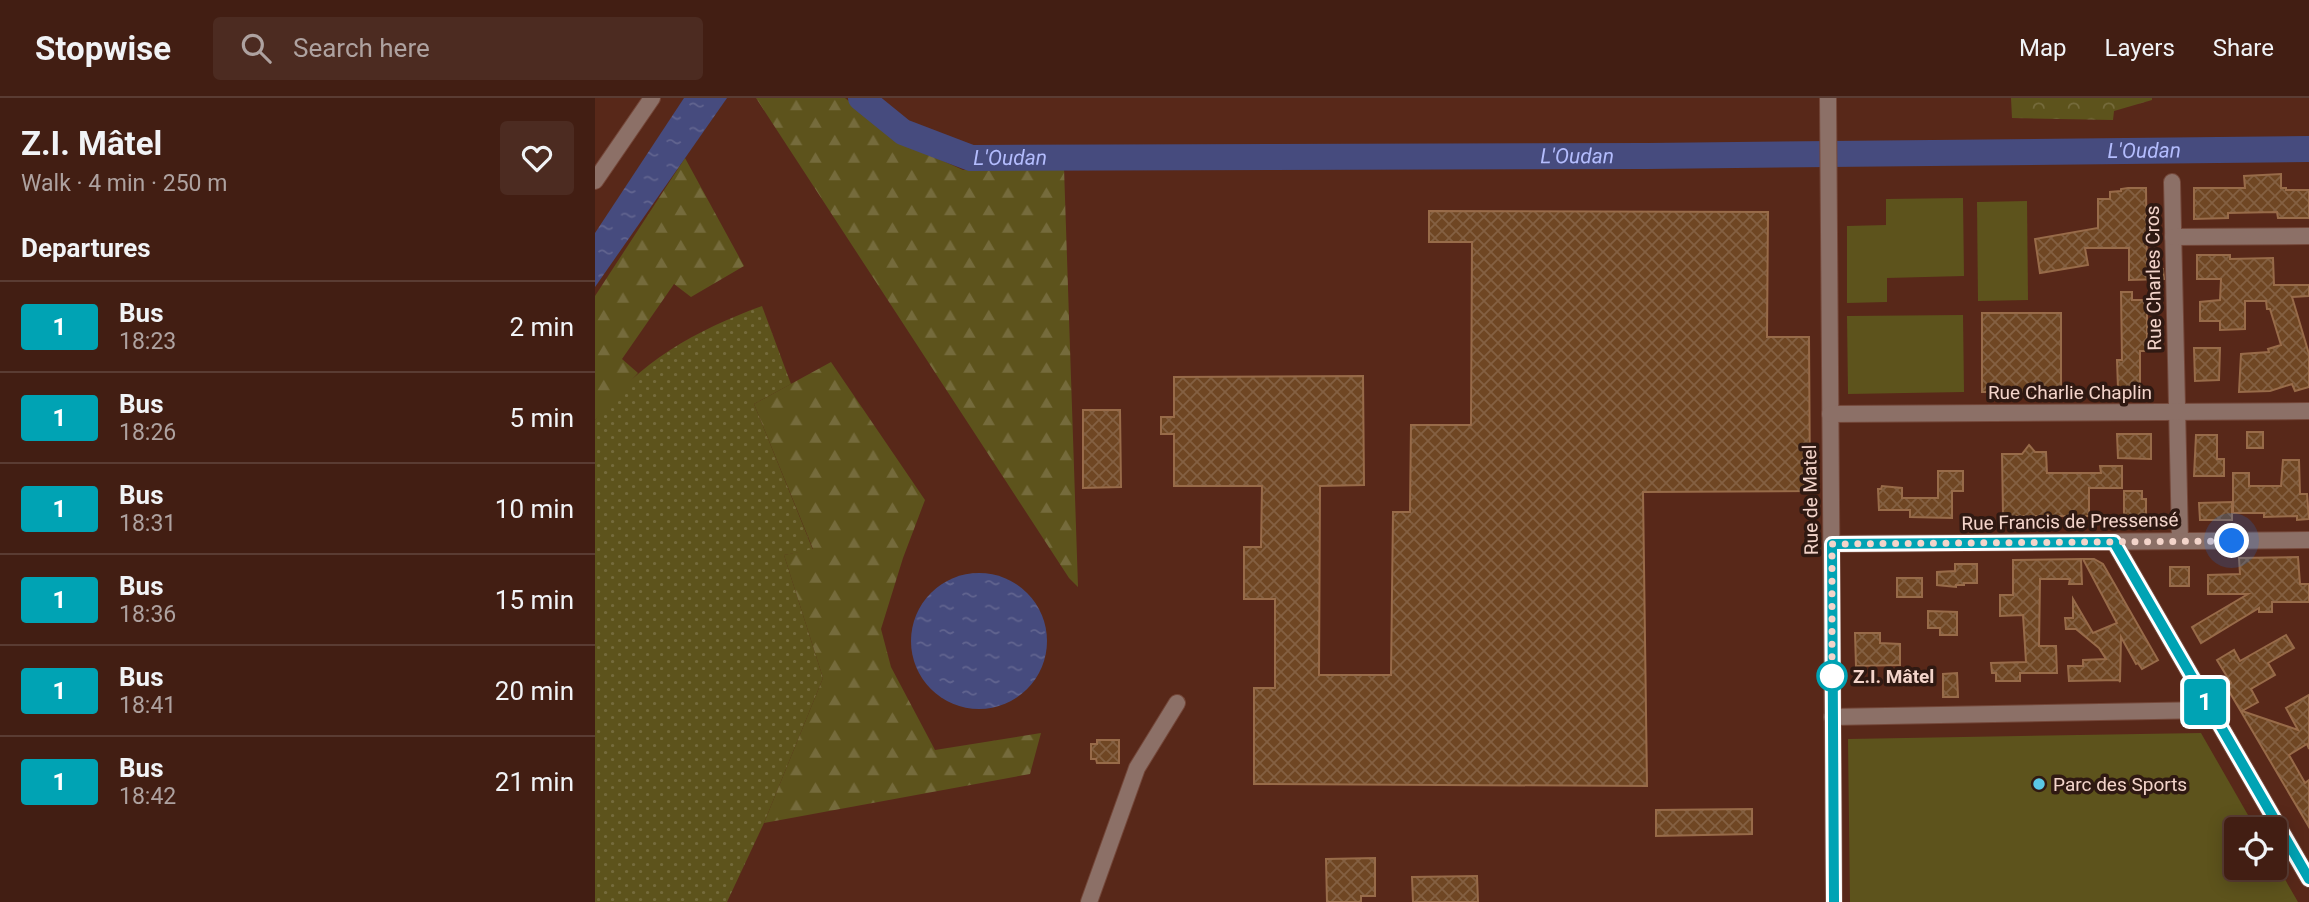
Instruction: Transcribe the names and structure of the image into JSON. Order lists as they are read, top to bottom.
{
  "streets": {
    "street": [
      "Rue Charles Cros",
      "Rue Charlie Chaplin",
      "Rue de Matel",
      "Rue Francis de Pressensé"
    ]
  },
  "crossings": [
    ["Rue Charles Cros", "Rue Charlie Chaplin"],
    ["Rue Charles Cros", "Rue Francis de Pressensé"],
    ["Rue Charlie Chaplin", "Rue de Matel"],
    ["Rue de Matel", "Rue Francis de Pressensé"]
  ],
  "water": ["L'Oudan"],
  "places": ["Z.I. Mâtel", "Parc des Sports"],
  "lines": ["bus line 1"],
  "page": {
    "header": "Stopwise",
    "search": "Search here",
    "nav": ["Map", "Layers", "Share"],
    "heading": [
      ["Z.I. Mâtel", "Walk · 4 min · 250 m"],
      "Departures"
    ],
    "on_map": "1",
    "list": [
      {
        "mark": "1",
        "name": "Bus",
        "note": "18:23",
        "value": "2 min"
      },
      {
        "mark": "1",
        "name": "Bus",
        "note": "18:26",
        "value": "5 min"
      },
      {
        "mark": "1",
        "name": "Bus",
        "note": "18:31",
        "value": "10 min"
      },
      {
        "mark": "1",
        "name": "Bus",
        "note": "18:36",
        "value": "15 min"
      },
      {
        "mark": "1",
        "name": "Bus",
        "note": "18:41",
        "value": "20 min"
      },
      {
        "mark": "1",
        "name": "Bus",
        "note": "18:42",
        "value": "21 min"
      }
    ]
  }
}
